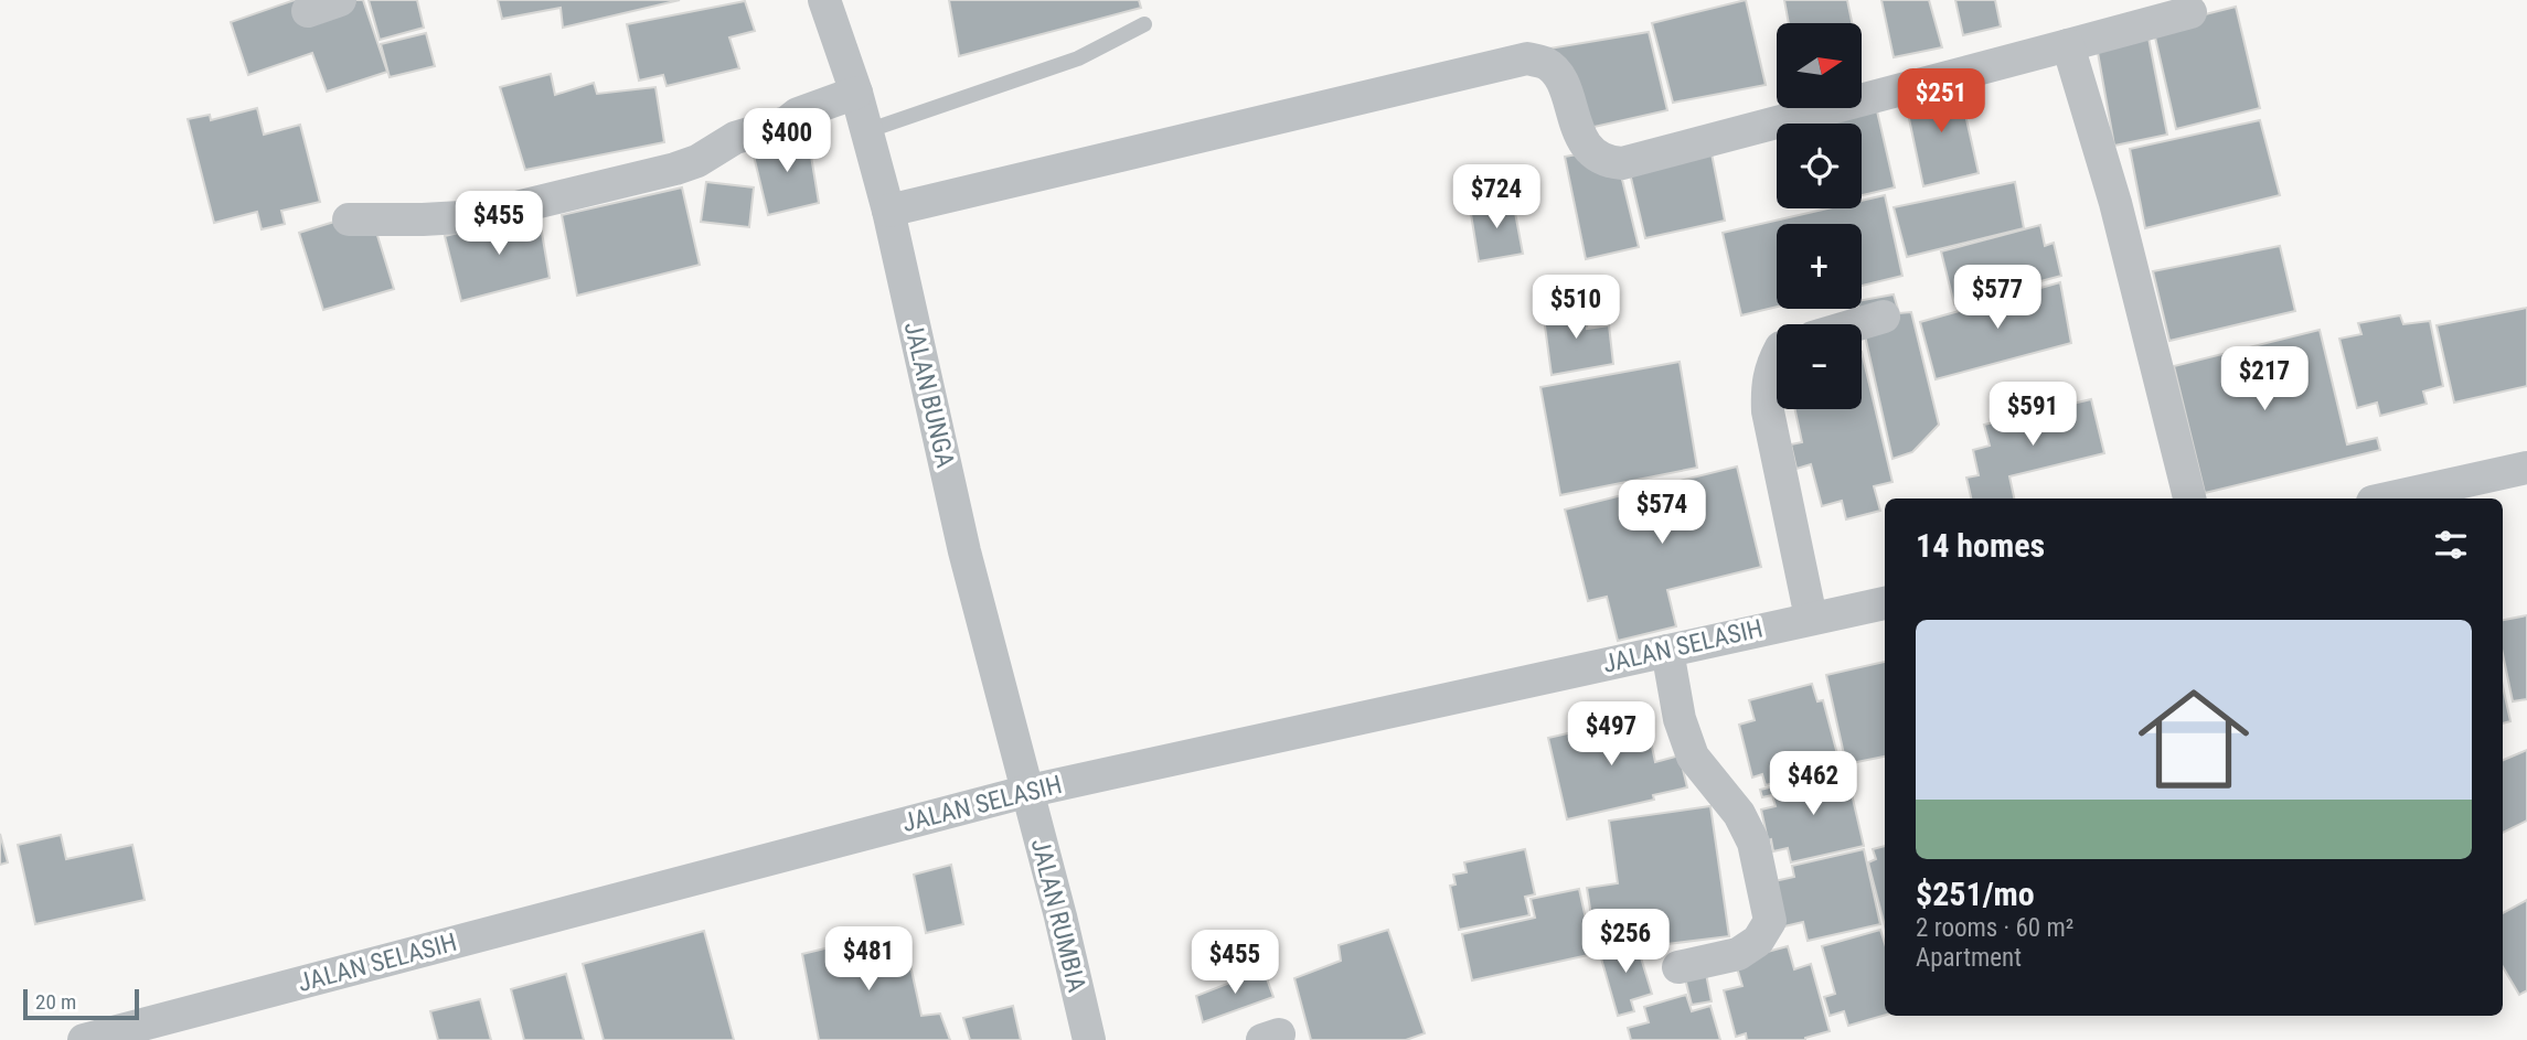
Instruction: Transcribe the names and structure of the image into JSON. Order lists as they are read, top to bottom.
{
  "streets": {
    "street": ["JALAN BUNGA", "JALAN SELASIH", "JALAN RUMBIA"]
  },
  "crossings": [
    ["JALAN BUNGA", "JALAN SELASIH"],
    ["JALAN BUNGA", "JALAN RUMBIA"],
    ["JALAN SELASIH", "JALAN RUMBIA"]
  ],
  "scale_bar": "20 m",
  "north": "right",
  "page": {
    "map_buttons": ["+", "−"],
    "price": [
      "$251",
      "$400",
      "$724",
      "$455",
      "$577",
      "$510",
      "$217",
      "$591",
      "$574",
      "$497",
      "$462",
      "$256",
      "$481",
      "$455"
    ],
    "heading": "14 homes",
    "list": [
      {
        "name": "$251/mo",
        "note": "2 rooms · 60 m² · Apartment"
      }
    ],
    "scale": "20 m"
  }
}
